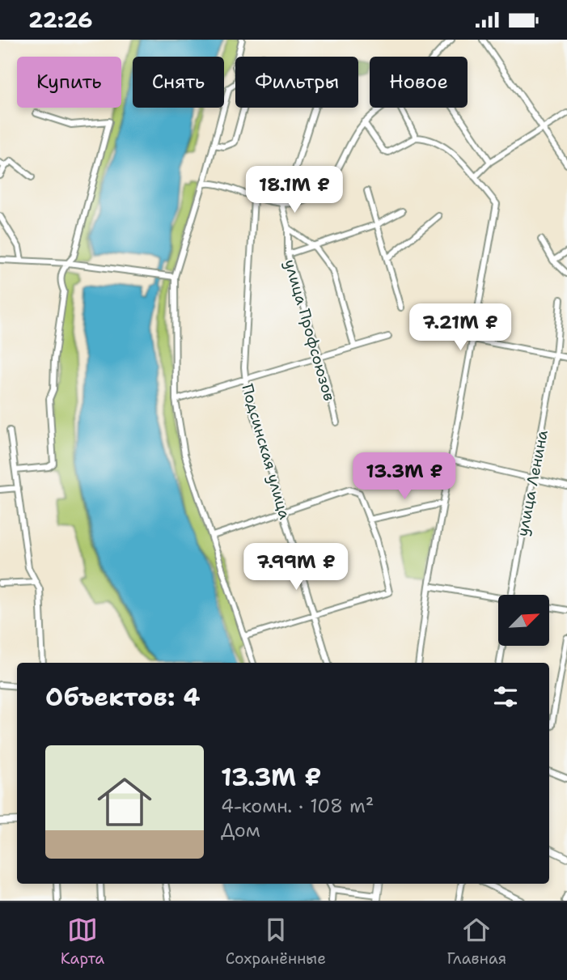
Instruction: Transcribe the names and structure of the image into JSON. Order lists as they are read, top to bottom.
{
  "streets": {
    "street": ["улица Профсоюзов", "Подсинская улица", "улица Ленина"]
  },
  "north": "top right",
  "page": {
    "status": "22:26",
    "chip": [
      "Купить",
      "Снять",
      "Фильтры",
      "Новое"
    ],
    "price": [
      "18.1M ₽",
      "7.21M ₽",
      "13.3M ₽",
      "7.99M ₽"
    ],
    "heading": "Объектов: 4",
    "list": [
      {
        "name": "13.3M ₽",
        "note": "4-комн. · 108 m² · Дом"
      }
    ],
    "tabs": ["Карта", "Сохранённые", "Главная"]
  }
}
